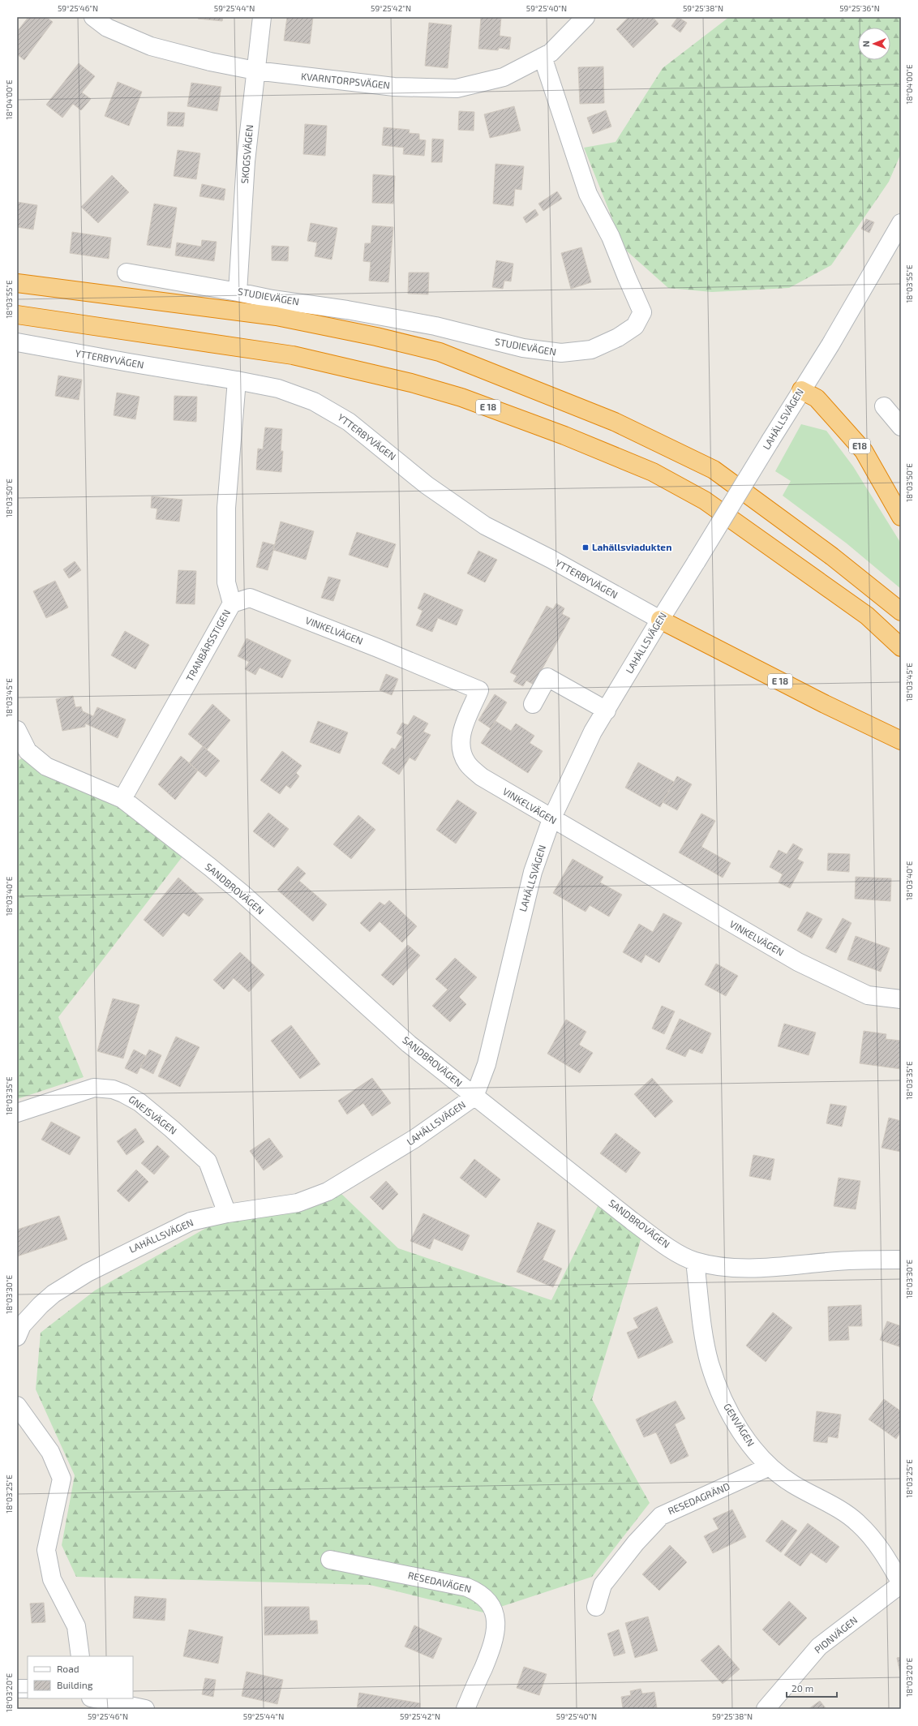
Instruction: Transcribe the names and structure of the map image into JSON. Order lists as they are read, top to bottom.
{
  "streets": {
    "highway": ["E 18", "E18"],
    "street": [
      "KVARNTORPSVÄGEN",
      "SKOGSVÄGEN",
      "STUDIEVÄGEN",
      "YTTERBYVÄGEN",
      "LAHÄLLSVÄGEN",
      "VINKELVÄGEN",
      "TRANBÄRSSTIGEN",
      "SANDBROVÄGEN",
      "GNEJSVÄGEN",
      "GENVÄGEN",
      "RESEDAGRÄND",
      "RESEDAVÄGEN",
      "PIONVÄGEN"
    ]
  },
  "crossings": [
    ["KVARNTORPSVÄGEN", "SKOGSVÄGEN"],
    ["KVARNTORPSVÄGEN", "STUDIEVÄGEN"],
    ["SKOGSVÄGEN", "STUDIEVÄGEN"],
    ["YTTERBYVÄGEN", "E 18"],
    ["YTTERBYVÄGEN", "LAHÄLLSVÄGEN"],
    ["YTTERBYVÄGEN", "TRANBÄRSSTIGEN"],
    ["E 18", "LAHÄLLSVÄGEN"],
    ["LAHÄLLSVÄGEN", "E18"],
    ["LAHÄLLSVÄGEN", "VINKELVÄGEN"],
    ["LAHÄLLSVÄGEN", "SANDBROVÄGEN"],
    ["LAHÄLLSVÄGEN", "GNEJSVÄGEN"],
    ["VINKELVÄGEN", "TRANBÄRSSTIGEN"],
    ["TRANBÄRSSTIGEN", "SANDBROVÄGEN"],
    ["SANDBROVÄGEN", "GENVÄGEN"],
    ["GENVÄGEN", "RESEDAGRÄND"],
    ["GENVÄGEN", "PIONVÄGEN"]
  ],
  "places": {
    "transit": ["Lahällsviadukten"]
  },
  "legend": ["Road", "Building"],
  "scale_bar": "20 m",
  "north": "left",
  "coordinates": [
    "59°25'46\"N",
    "59°25'44\"N",
    "59°25'42\"N",
    "59°25'40\"N",
    "59°25'38\"N",
    "59°25'36\"N",
    "18°04'00\"E",
    "18°03'55\"E",
    "18°03'50\"E",
    "18°03'45\"E",
    "18°03'40\"E",
    "18°03'35\"E",
    "18°03'30\"E",
    "18°03'25\"E",
    "18°03'20\"E"
  ]
}
